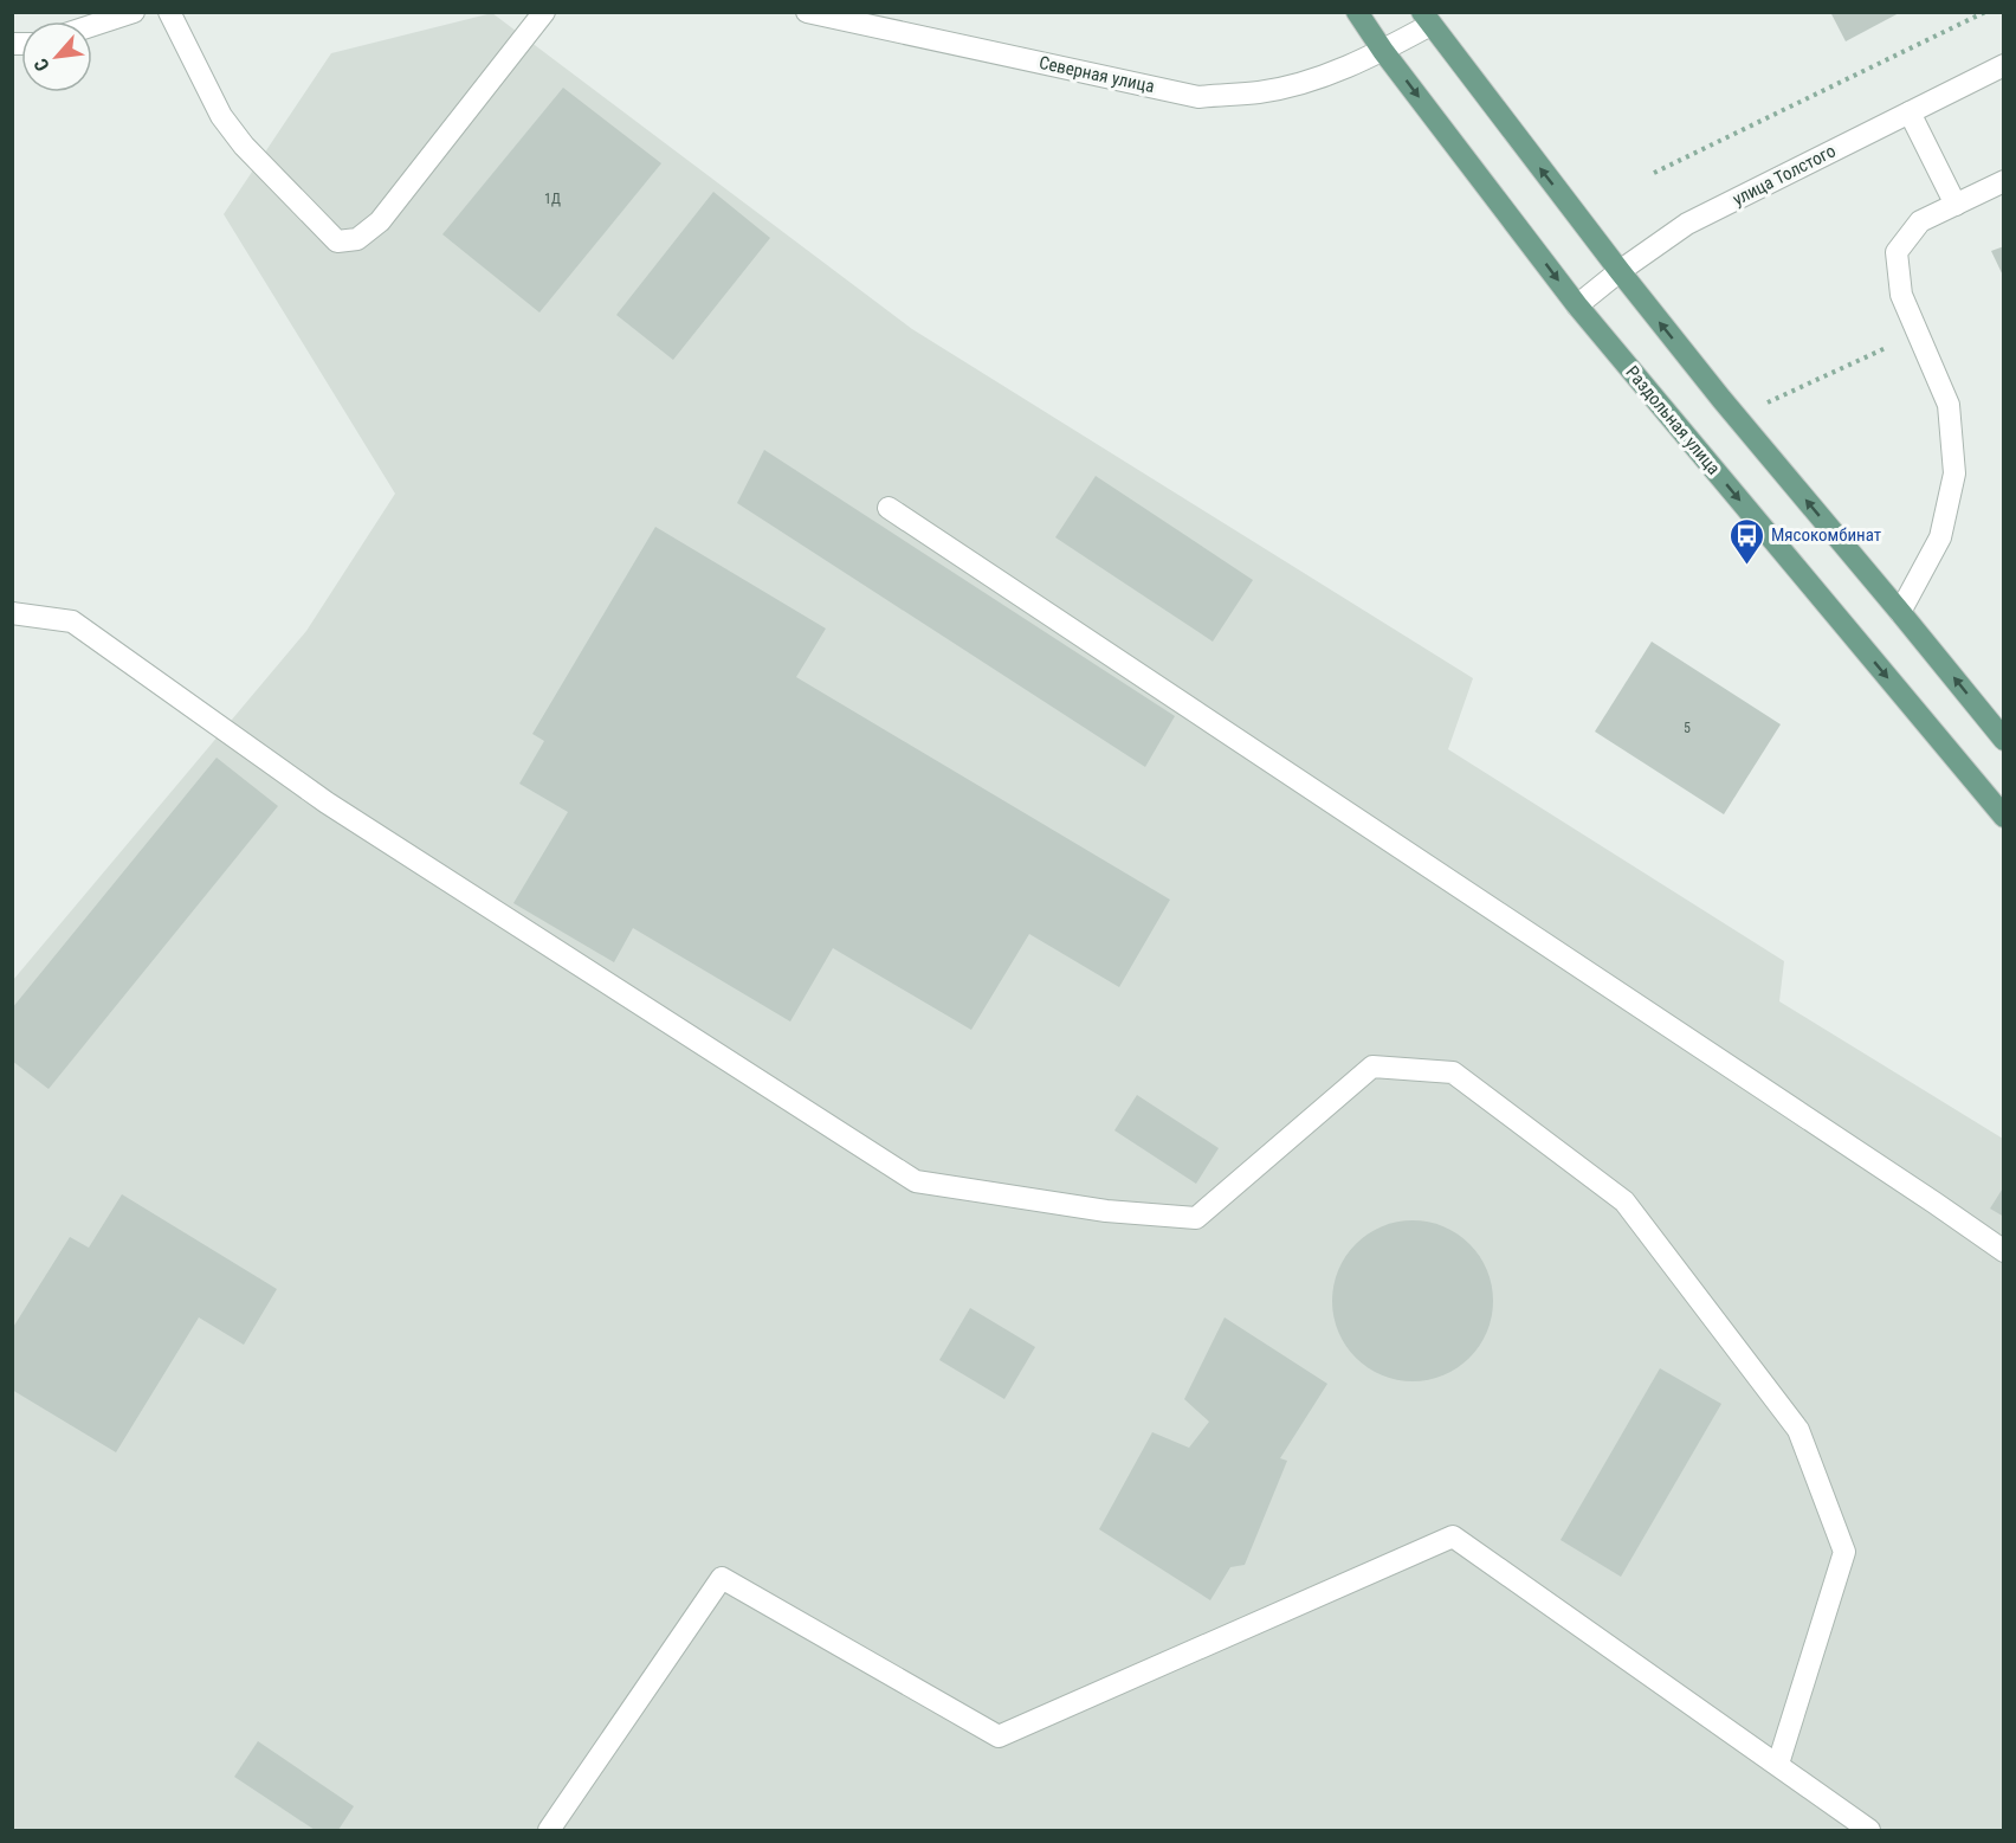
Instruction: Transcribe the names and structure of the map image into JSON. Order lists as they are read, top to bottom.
{
  "streets": {
    "main road": ["Раздольная улица"],
    "street": ["Северная улица", "улица Толстого"]
  },
  "crossings": [
    ["Северная улица", "Раздольная улица"],
    ["улица Толстого", "Раздольная улица"]
  ],
  "places": {
    "bus stop": ["Мясокомбинат"]
  },
  "house_numbers": ["1Д", "5"],
  "north": "bottom left"
}
